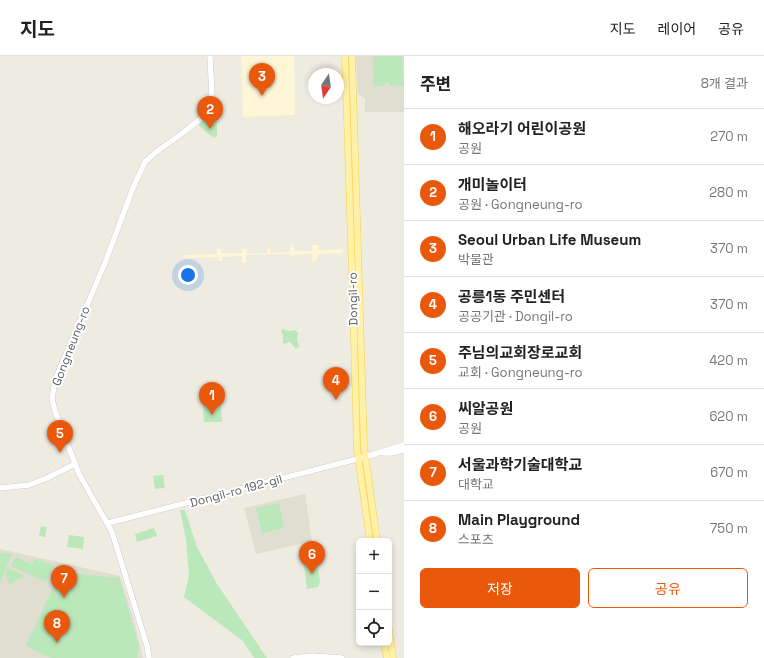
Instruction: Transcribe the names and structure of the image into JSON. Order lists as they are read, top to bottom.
{
  "streets": {
    "main road": ["Dongil-ro"],
    "street": ["Gongneung-ro", "Dongil-ro 192-gil"]
  },
  "crossings": [
    ["Dongil-ro", "Dongil-ro 192-gil"],
    ["Gongneung-ro", "Dongil-ro 192-gil"]
  ],
  "north": "bottom",
  "page": {
    "header": "지도",
    "nav": ["지도", "레이어", "공유"],
    "heading": ["주변", "8개 결과"],
    "pins": [
      "3",
      "2",
      "4",
      "1",
      "5",
      "6",
      "7",
      "8"
    ],
    "list": [
      {
        "mark": "1",
        "name": "해오라기 어린이공원",
        "note": "공원",
        "value": "270 m"
      },
      {
        "mark": "2",
        "name": "개미놀이터",
        "note": "공원 · Gongneung-ro",
        "value": "280 m"
      },
      {
        "mark": "3",
        "name": "Seoul Urban Life Museum",
        "note": "박물관",
        "value": "370 m"
      },
      {
        "mark": "4",
        "name": "공릉1동 주민센터",
        "note": "공공기관 · Dongil-ro",
        "value": "370 m"
      },
      {
        "mark": "5",
        "name": "주님의교회장로교회",
        "note": "교회 · Gongneung-ro",
        "value": "420 m"
      },
      {
        "mark": "6",
        "name": "씨알공원",
        "note": "공원",
        "value": "620 m"
      },
      {
        "mark": "7",
        "name": "서울과학기술대학교",
        "note": "대학교",
        "value": "670 m"
      },
      {
        "mark": "8",
        "name": "Main Playground",
        "note": "스포츠",
        "value": "750 m"
      }
    ],
    "map_buttons": ["+", "−"],
    "buttons": ["저장", "공유"]
  }
}
